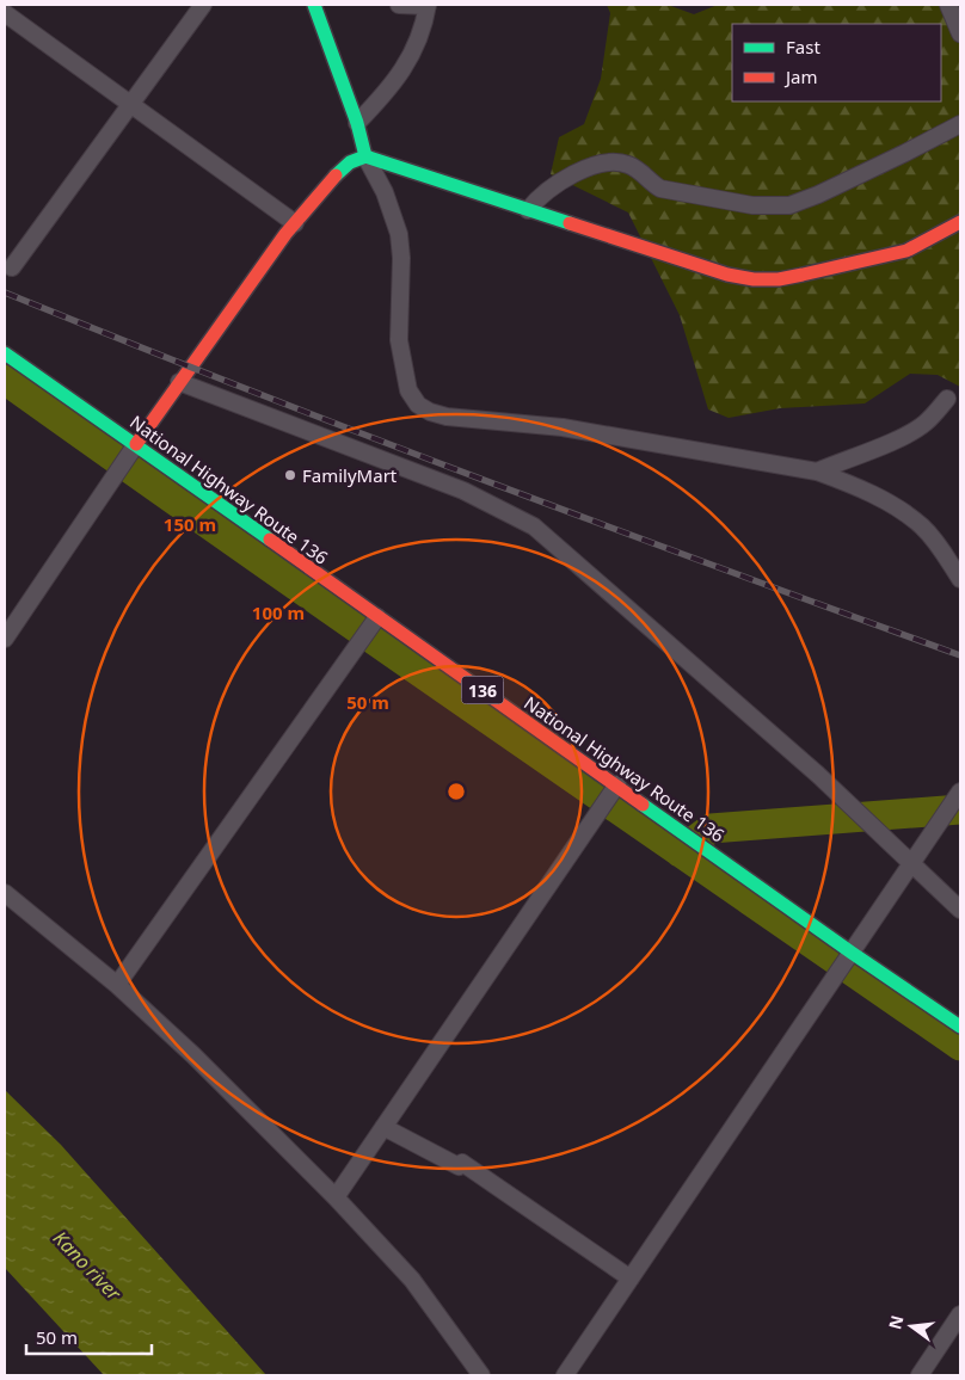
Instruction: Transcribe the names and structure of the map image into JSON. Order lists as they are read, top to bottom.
{
  "streets": {
    "main road": ["National Highway Route 136", "136"]
  },
  "water": ["Kano river"],
  "places": ["FamilyMart"],
  "legend": ["Fast", "Jam"],
  "scale_bar": "50 m",
  "north": "left",
  "rings": ["150 m", "100 m", "50 m"]
}
